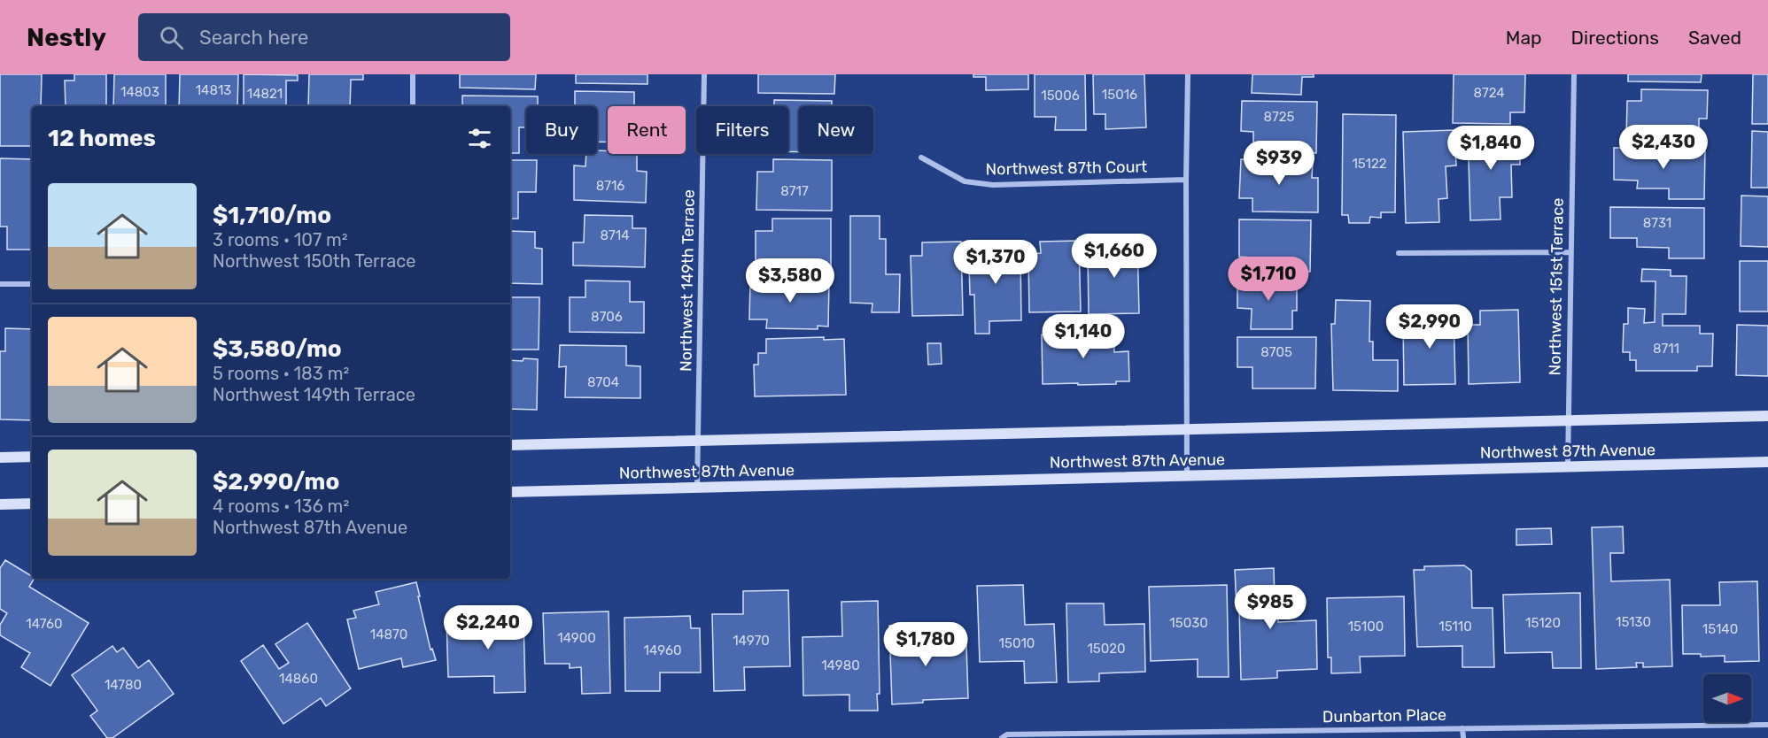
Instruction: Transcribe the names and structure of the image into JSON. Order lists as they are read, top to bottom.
{
  "streets": {
    "main road": ["Northwest 87th Avenue"],
    "street": [
      "Northwest 87th Court",
      "Northwest 149th Terrace",
      "Northwest 151st Terrace",
      "Dunbarton Place"
    ]
  },
  "crossings": [
    ["Northwest 149th Terrace", "Northwest 87th Avenue"],
    ["Northwest 151st Terrace", "Northwest 87th Avenue"]
  ],
  "house_numbers": [
    "14813",
    "14803",
    "8724",
    "14821",
    "15016",
    "15006",
    "8725",
    "15122",
    "8716",
    "8717",
    "8731",
    "8714",
    "8706",
    "8711",
    "8705",
    "8704",
    "15130",
    "15030",
    "15120",
    "14760",
    "15100",
    "15110",
    "15140",
    "14870",
    "14900",
    "14970",
    "15010",
    "15020",
    "14960",
    "14980",
    "14860",
    "14780"
  ],
  "north": "right",
  "page": {
    "header": "Nestly",
    "search": "Search here",
    "nav": ["Map", "Directions", "Saved"],
    "chip": [
      "Buy",
      "Rent",
      "Filters",
      "New"
    ],
    "heading": "12 homes",
    "price": [
      "$2,430",
      "$1,840",
      "$939",
      "$1,660",
      "$1,370",
      "$1,710",
      "$3,580",
      "$2,990",
      "$1,140",
      "$985",
      "$2,240",
      "$1,780"
    ],
    "list": [
      {
        "name": "$1,710/mo",
        "note": "3 rooms · 107 m² · Northwest 150th Terrace"
      },
      {
        "name": "$3,580/mo",
        "note": "5 rooms · 183 m² · Northwest 149th Terrace"
      },
      {
        "name": "$2,990/mo",
        "note": "4 rooms · 136 m² · Northwest 87th Avenue"
      }
    ]
  }
}
